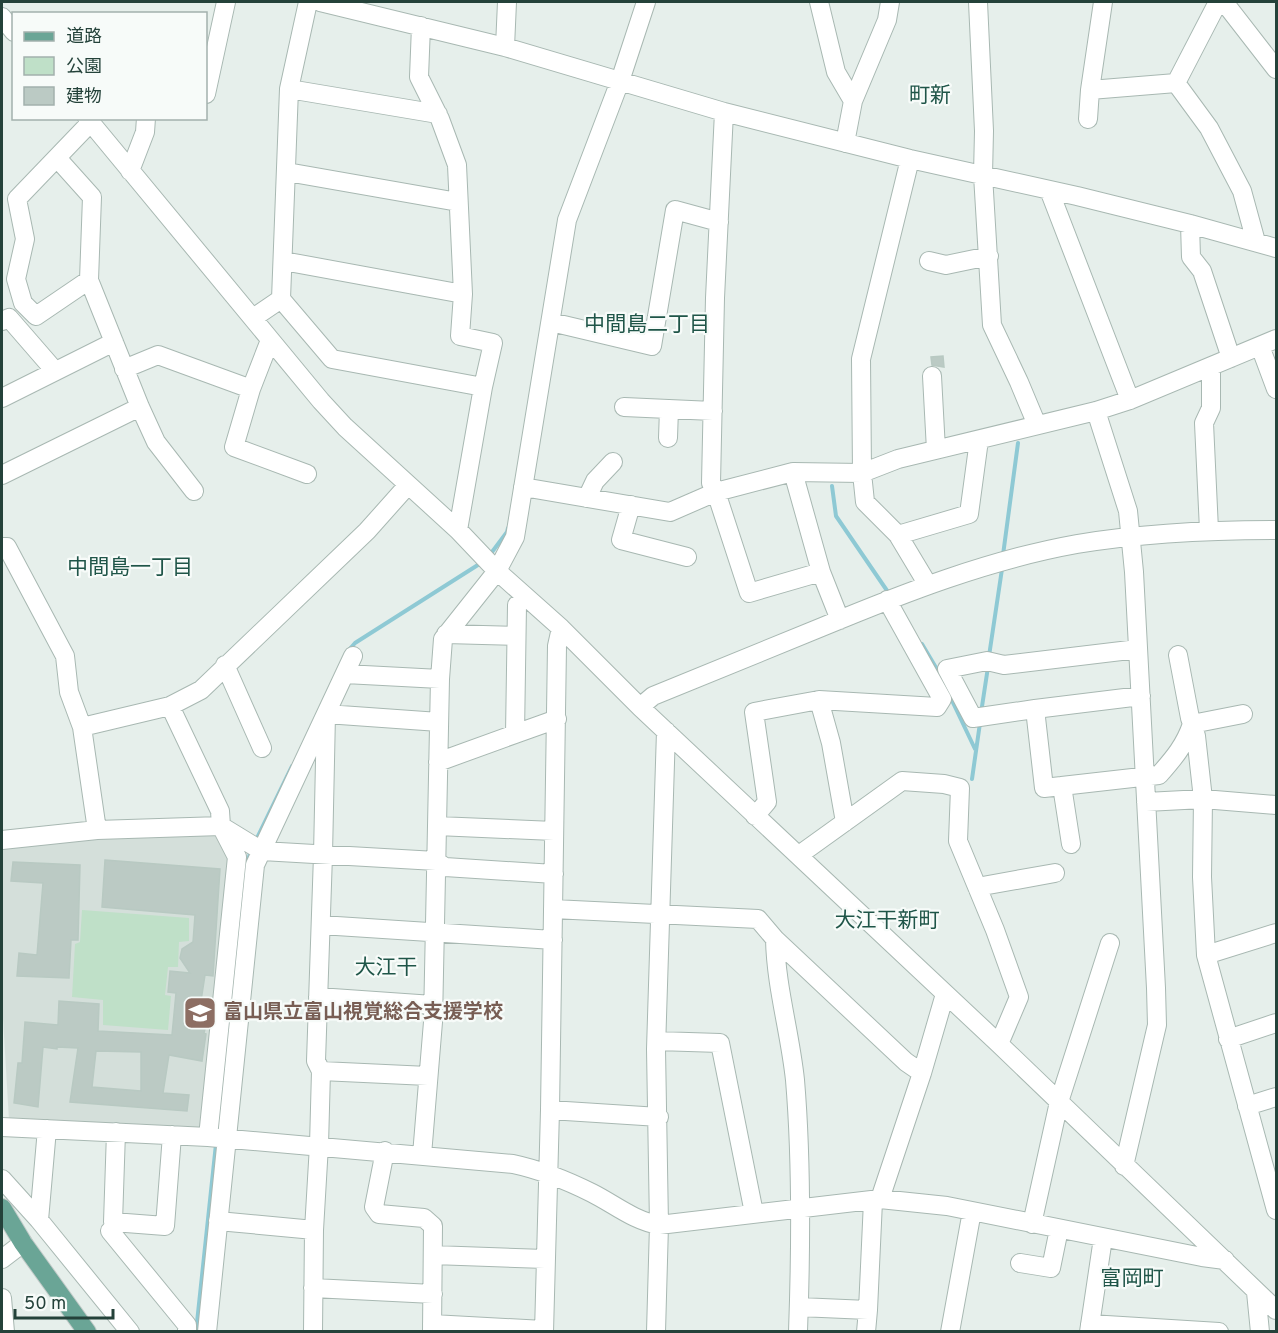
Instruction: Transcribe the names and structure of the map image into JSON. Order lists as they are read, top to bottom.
{
  "districts": [
    "町新",
    "中間島二丁目",
    "中間島一丁目",
    "大江干新町",
    "大江干",
    "富岡町"
  ],
  "places": {
    "school or university": ["富山県立富山視覚総合支援学校"]
  },
  "legend": ["道路", "公園", "建物"],
  "scale_bar": "50 m"
}
